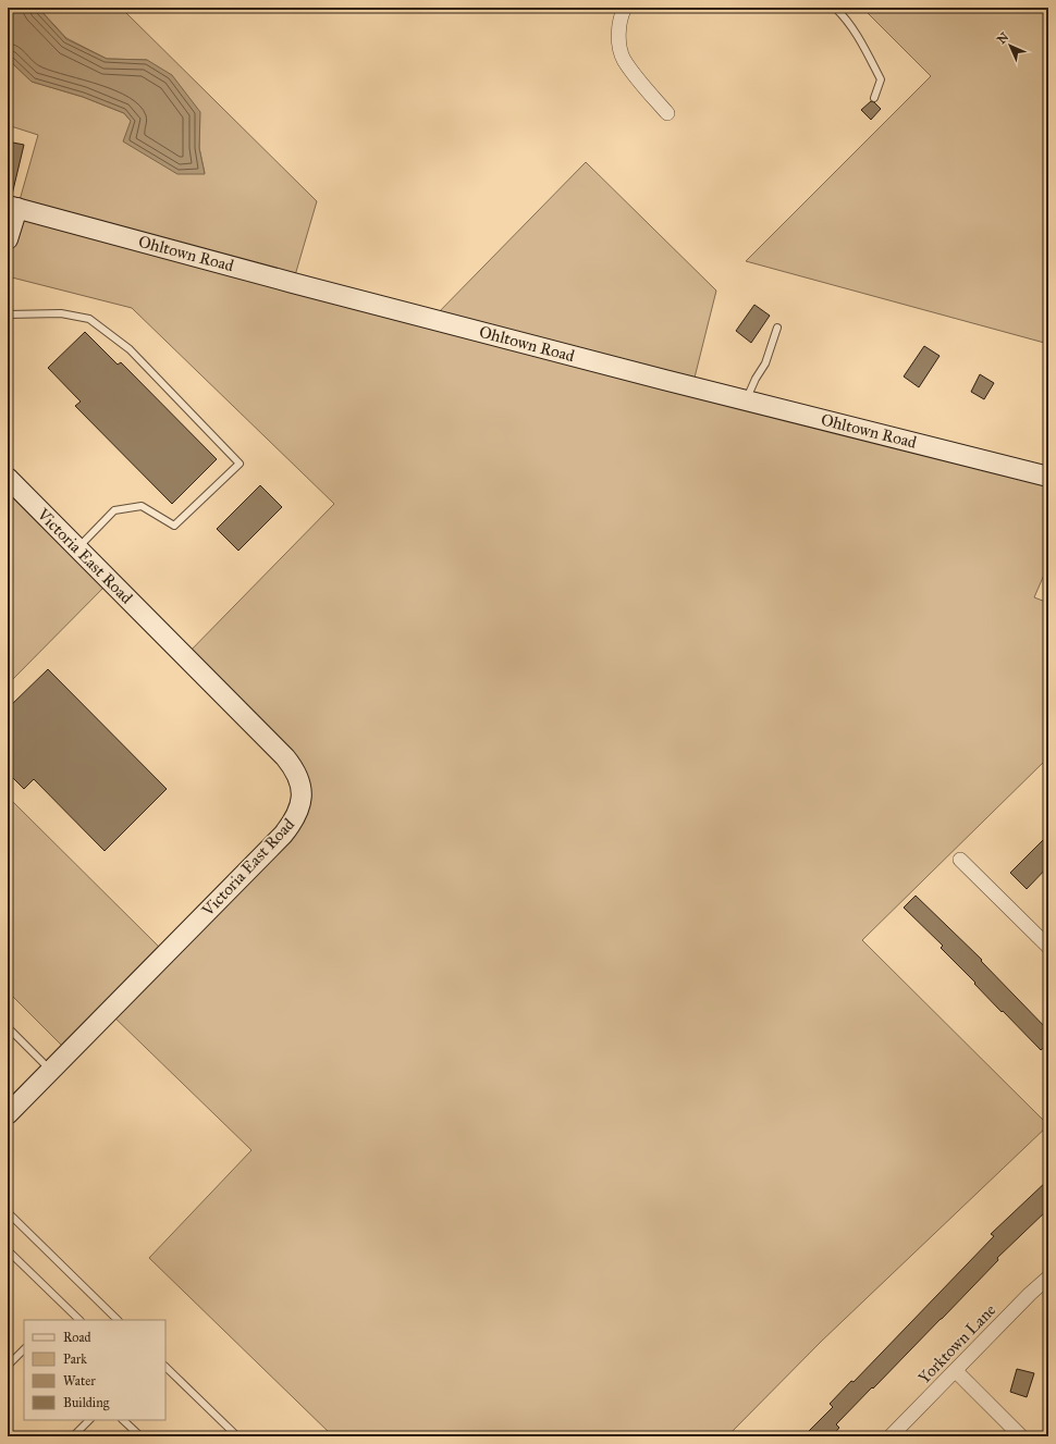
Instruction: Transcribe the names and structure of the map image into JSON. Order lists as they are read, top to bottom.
{
  "streets": {
    "street": ["Ohltown Road", "Victoria East Road", "Yorktown Lane"]
  },
  "legend": [
    "Road",
    "Park",
    "Water",
    "Building"
  ],
  "north": "top left"
}
